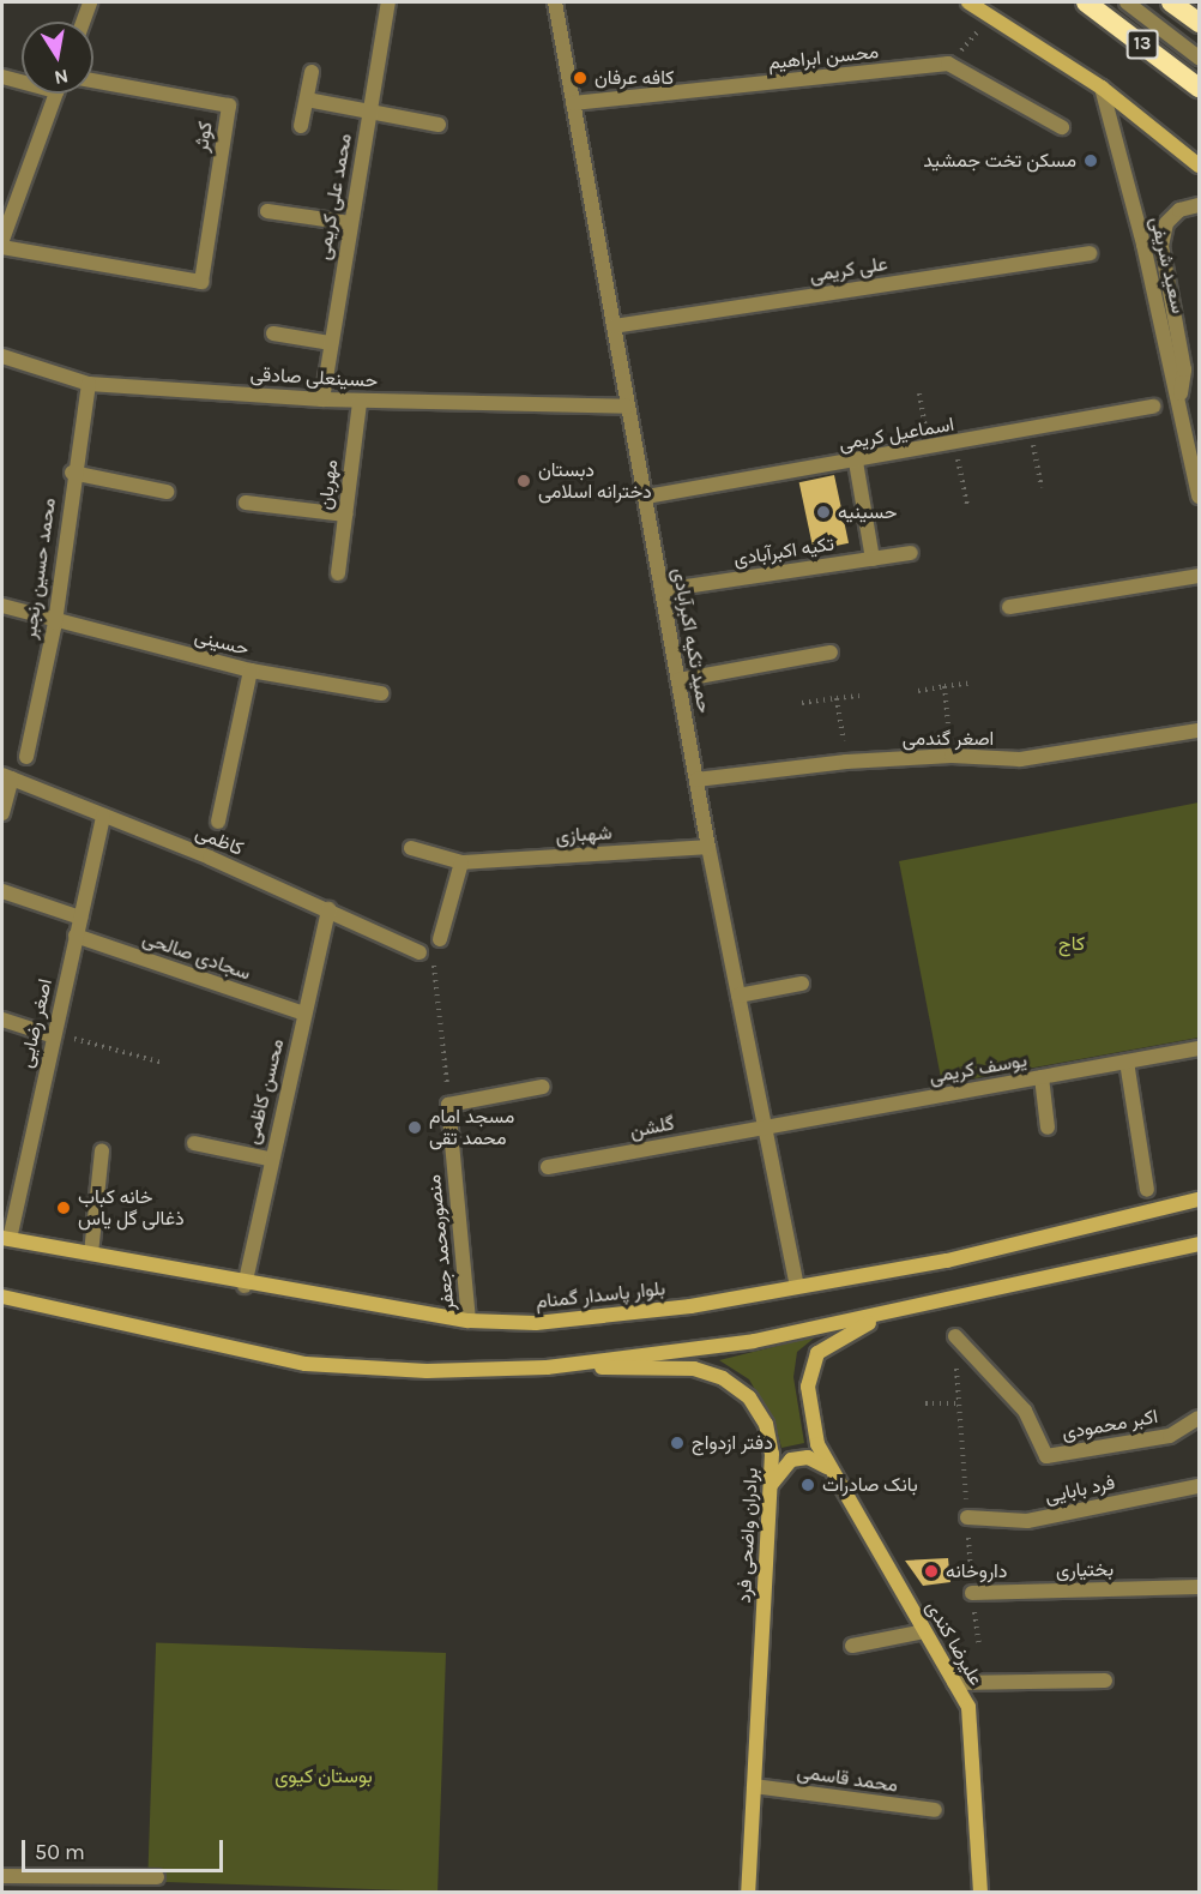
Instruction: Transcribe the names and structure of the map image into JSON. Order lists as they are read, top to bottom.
{
  "streets": {
    "highway": ["13"],
    "main road": ["بلوار پاسدار گمنام", "برادران واضحی فرد", "علیرضا کندی"],
    "street": [
      "محسن ابراهیم",
      "کوثر",
      "محمد علی کریمی",
      "سعید شریفی",
      "علی کریمی",
      "حسینعلی صادقی",
      "اسماعیل کریمی",
      "مهربان",
      "تکیه اکبرآبادی",
      "محمد حسین رنجبر",
      "حمید تکیه اکبرآبادی",
      "حسینی",
      "اصغر گندمی",
      "شهبازی",
      "کاظمی",
      "سجادی صالحی",
      "اصغر رضایی",
      "یوسف کریمی",
      "محسن کاظمی",
      "گلشن",
      "منصورمحمد جعفر",
      "اکبر محمودی",
      "فرد بابایی",
      "بختیاری",
      "محمد قاسمی"
    ]
  },
  "crossings": [
    ["محسن ابراهیم", "حمید تکیه اکبرآبادی"],
    ["محمد علی کریمی", "حسینعلی صادقی"],
    ["علی کریمی", "حمید تکیه اکبرآبادی"],
    ["حسینعلی صادقی", "مهربان"],
    ["حسینعلی صادقی", "محمد حسین رنجبر"],
    ["حسینعلی صادقی", "حمید تکیه اکبرآبادی"],
    ["اسماعیل کریمی", "حمید تکیه اکبرآبادی"],
    ["تکیه اکبرآبادی", "حمید تکیه اکبرآبادی"],
    ["محمد حسین رنجبر", "حسینی"],
    ["حمید تکیه اکبرآبادی", "اصغر گندمی"],
    ["حمید تکیه اکبرآبادی", "شهبازی"],
    ["حمید تکیه اکبرآبادی", "یوسف کریمی"],
    ["حمید تکیه اکبرآبادی", "گلشن"],
    ["حمید تکیه اکبرآبادی", "بلوار پاسدار گمنام"],
    ["کاظمی", "اصغر رضایی"],
    ["کاظمی", "محسن کاظمی"],
    ["سجادی صالحی", "اصغر رضایی"],
    ["سجادی صالحی", "محسن کاظمی"],
    ["اصغر رضایی", "بلوار پاسدار گمنام"],
    ["یوسف کریمی", "گلشن"],
    ["محسن کاظمی", "بلوار پاسدار گمنام"],
    ["منصورمحمد جعفر", "بلوار پاسدار گمنام"],
    ["برادران واضحی فرد", "محمد قاسمی"]
  ],
  "parks": ["کاج", "بوستان کیوی"],
  "places": [
    "کافه عرفان",
    "مسکن تخت جمشید",
    "دبستان دخترانه اسلامی",
    "حسینیه",
    "مسجد امام محمد تقی",
    "خانه کباب ذغالی گل یاس",
    "دفتر ازدواج",
    "بانک صادرات",
    "داروخانه"
  ],
  "scale_bar": "50 m",
  "north": "bottom"
}
